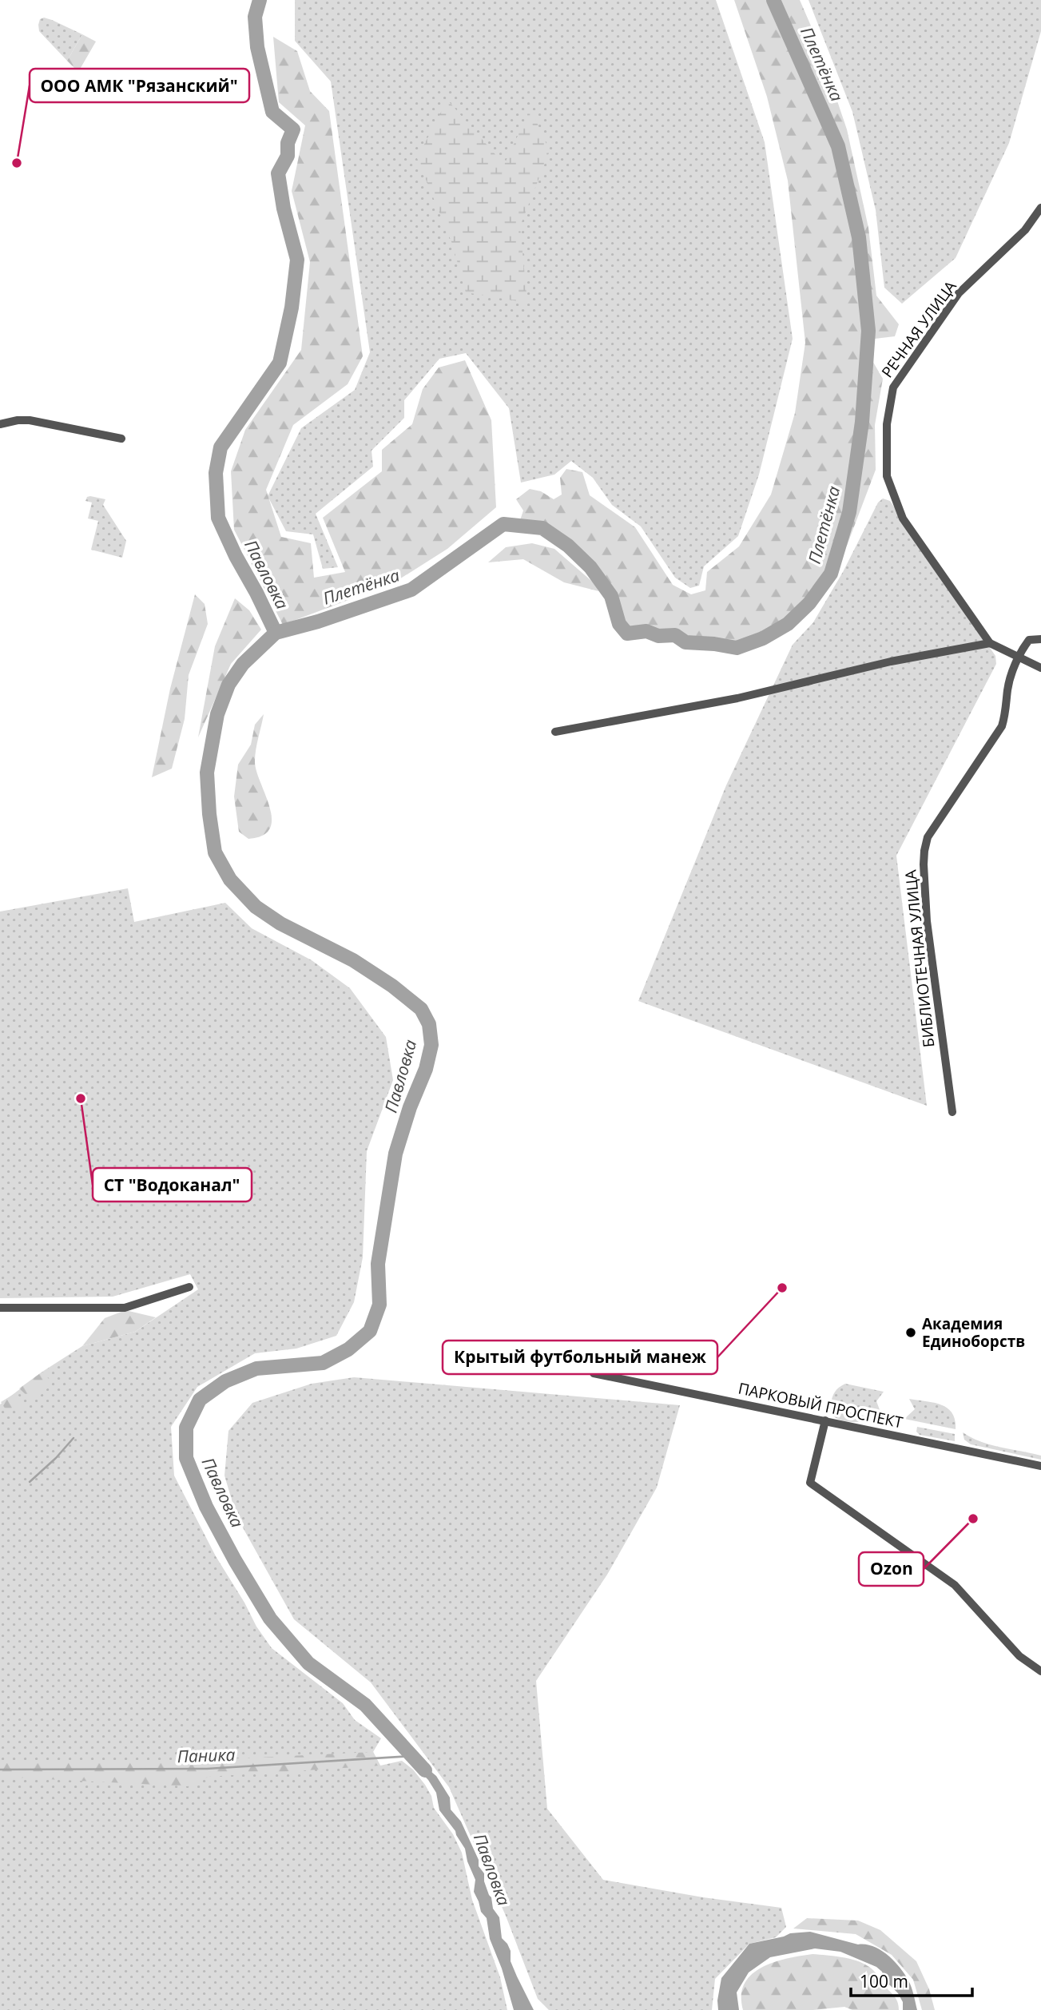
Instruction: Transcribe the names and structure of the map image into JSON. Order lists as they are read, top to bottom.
{
  "streets": {
    "street": ["РЕЧНАЯ УЛИЦА", "БИБЛИОТЕЧНАЯ УЛИЦА", "ПАРКОВЫЙ ПРОСПЕКТ"]
  },
  "crossings": [
    ["РЕЧНАЯ УЛИЦА", "БИБЛИОТЕЧНАЯ УЛИЦА"]
  ],
  "water": ["Плетёнка", "Павловка", "Паника"],
  "places": [
    "ООО АМК \"Рязанский\"",
    "СТ \"Водоканал\"",
    "Крытый футбольный манеж",
    "Академия Единоборств",
    "Ozon"
  ],
  "scale_bar": "100 m"
}
